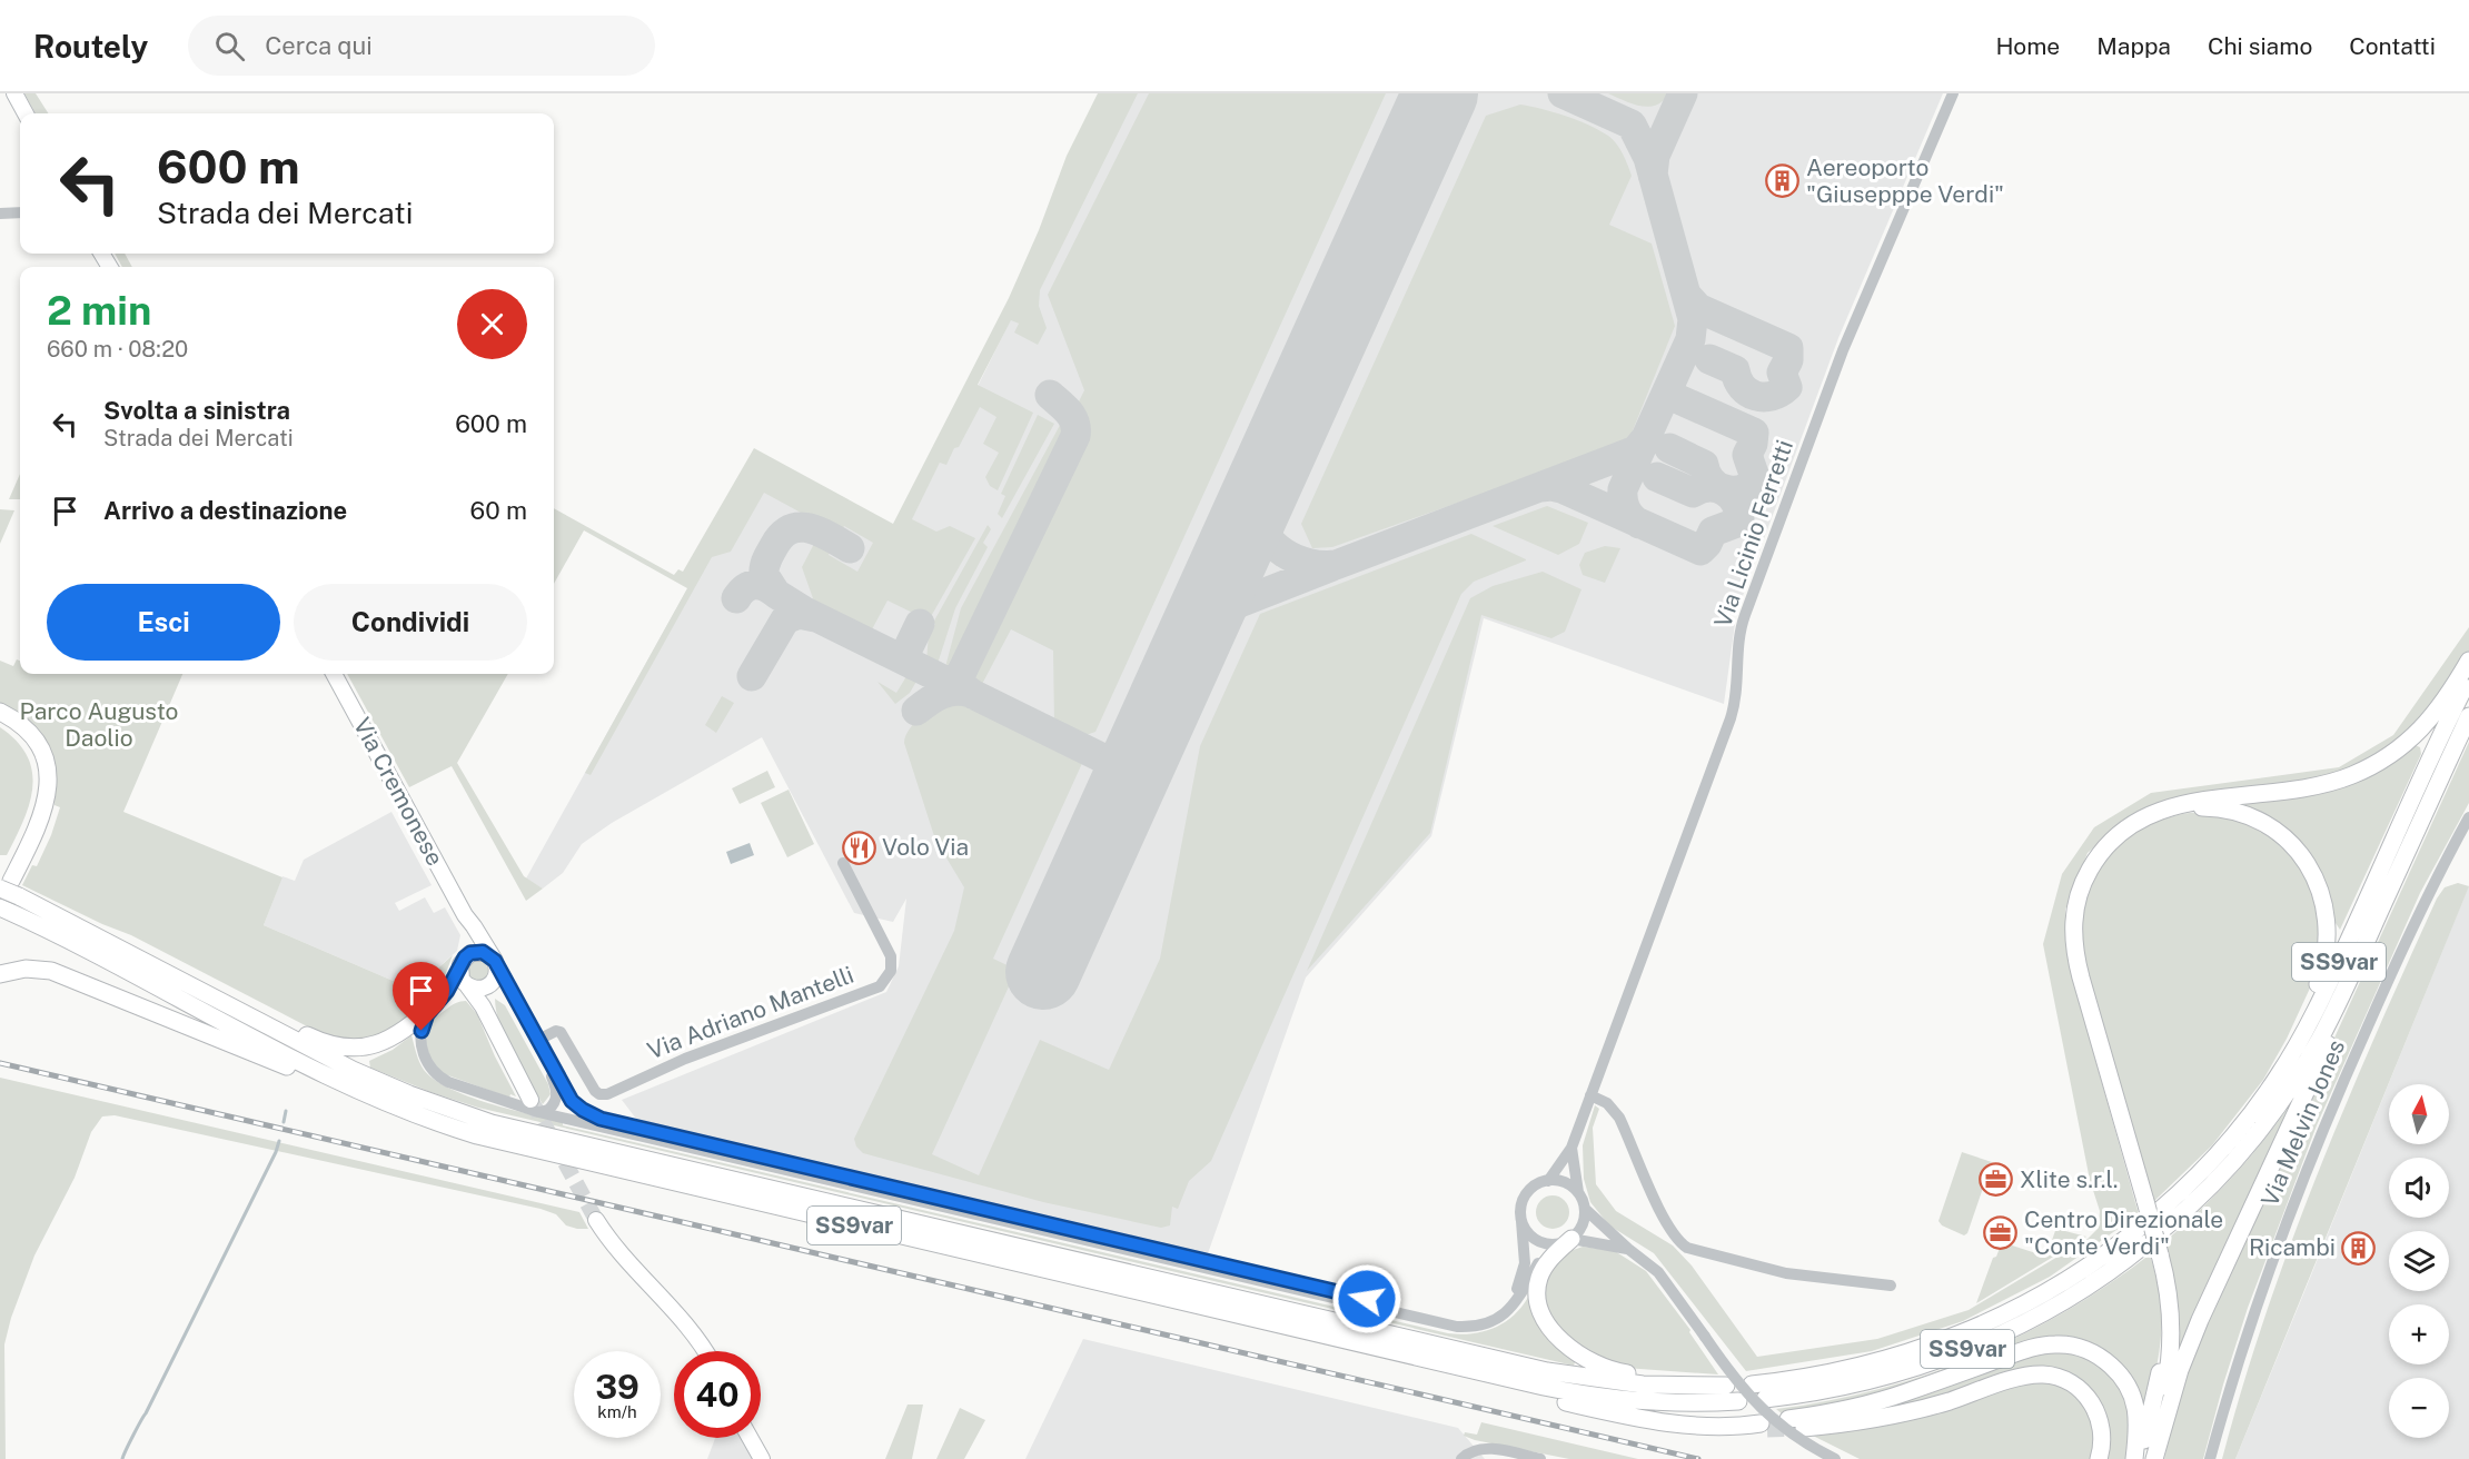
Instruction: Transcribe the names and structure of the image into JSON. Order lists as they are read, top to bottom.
{
  "streets": {
    "highway": ["SS9var"],
    "main road": ["Via Cremonese"],
    "street": ["Via Licinio Ferretti", "Via Adriano Mantelli", "Via Melvin Jones"]
  },
  "parks": ["Parco Augusto Daolio"],
  "places": {
    "building": ["Aereoporto \"Giusepppe Verdi\"", "Ricambi"],
    "restaurant": ["Volo Via"],
    "office": ["Xlite s.r.l.", "Centro Direzionale \"Conte Verdi\""]
  },
  "north": "top",
  "page": {
    "header": "Routely",
    "search": "Cerca qui",
    "nav": [
      "Home",
      "Mappa",
      "Chi siamo",
      "Contatti"
    ],
    "turn": ["600 m", "Strada dei Mercati"],
    "heading": ["2 min", "660 m · 08:20"],
    "list": [
      {
        "name": "Svolta a sinistra",
        "note": "Strada dei Mercati",
        "value": "600 m"
      },
      {
        "name": "Arrivo a destinazione",
        "value": "60 m"
      }
    ],
    "buttons": ["Esci", "Condividi"],
    "map_buttons": ["+", "−"],
    "speed": "39 km/h",
    "limit": "40"
  }
}
